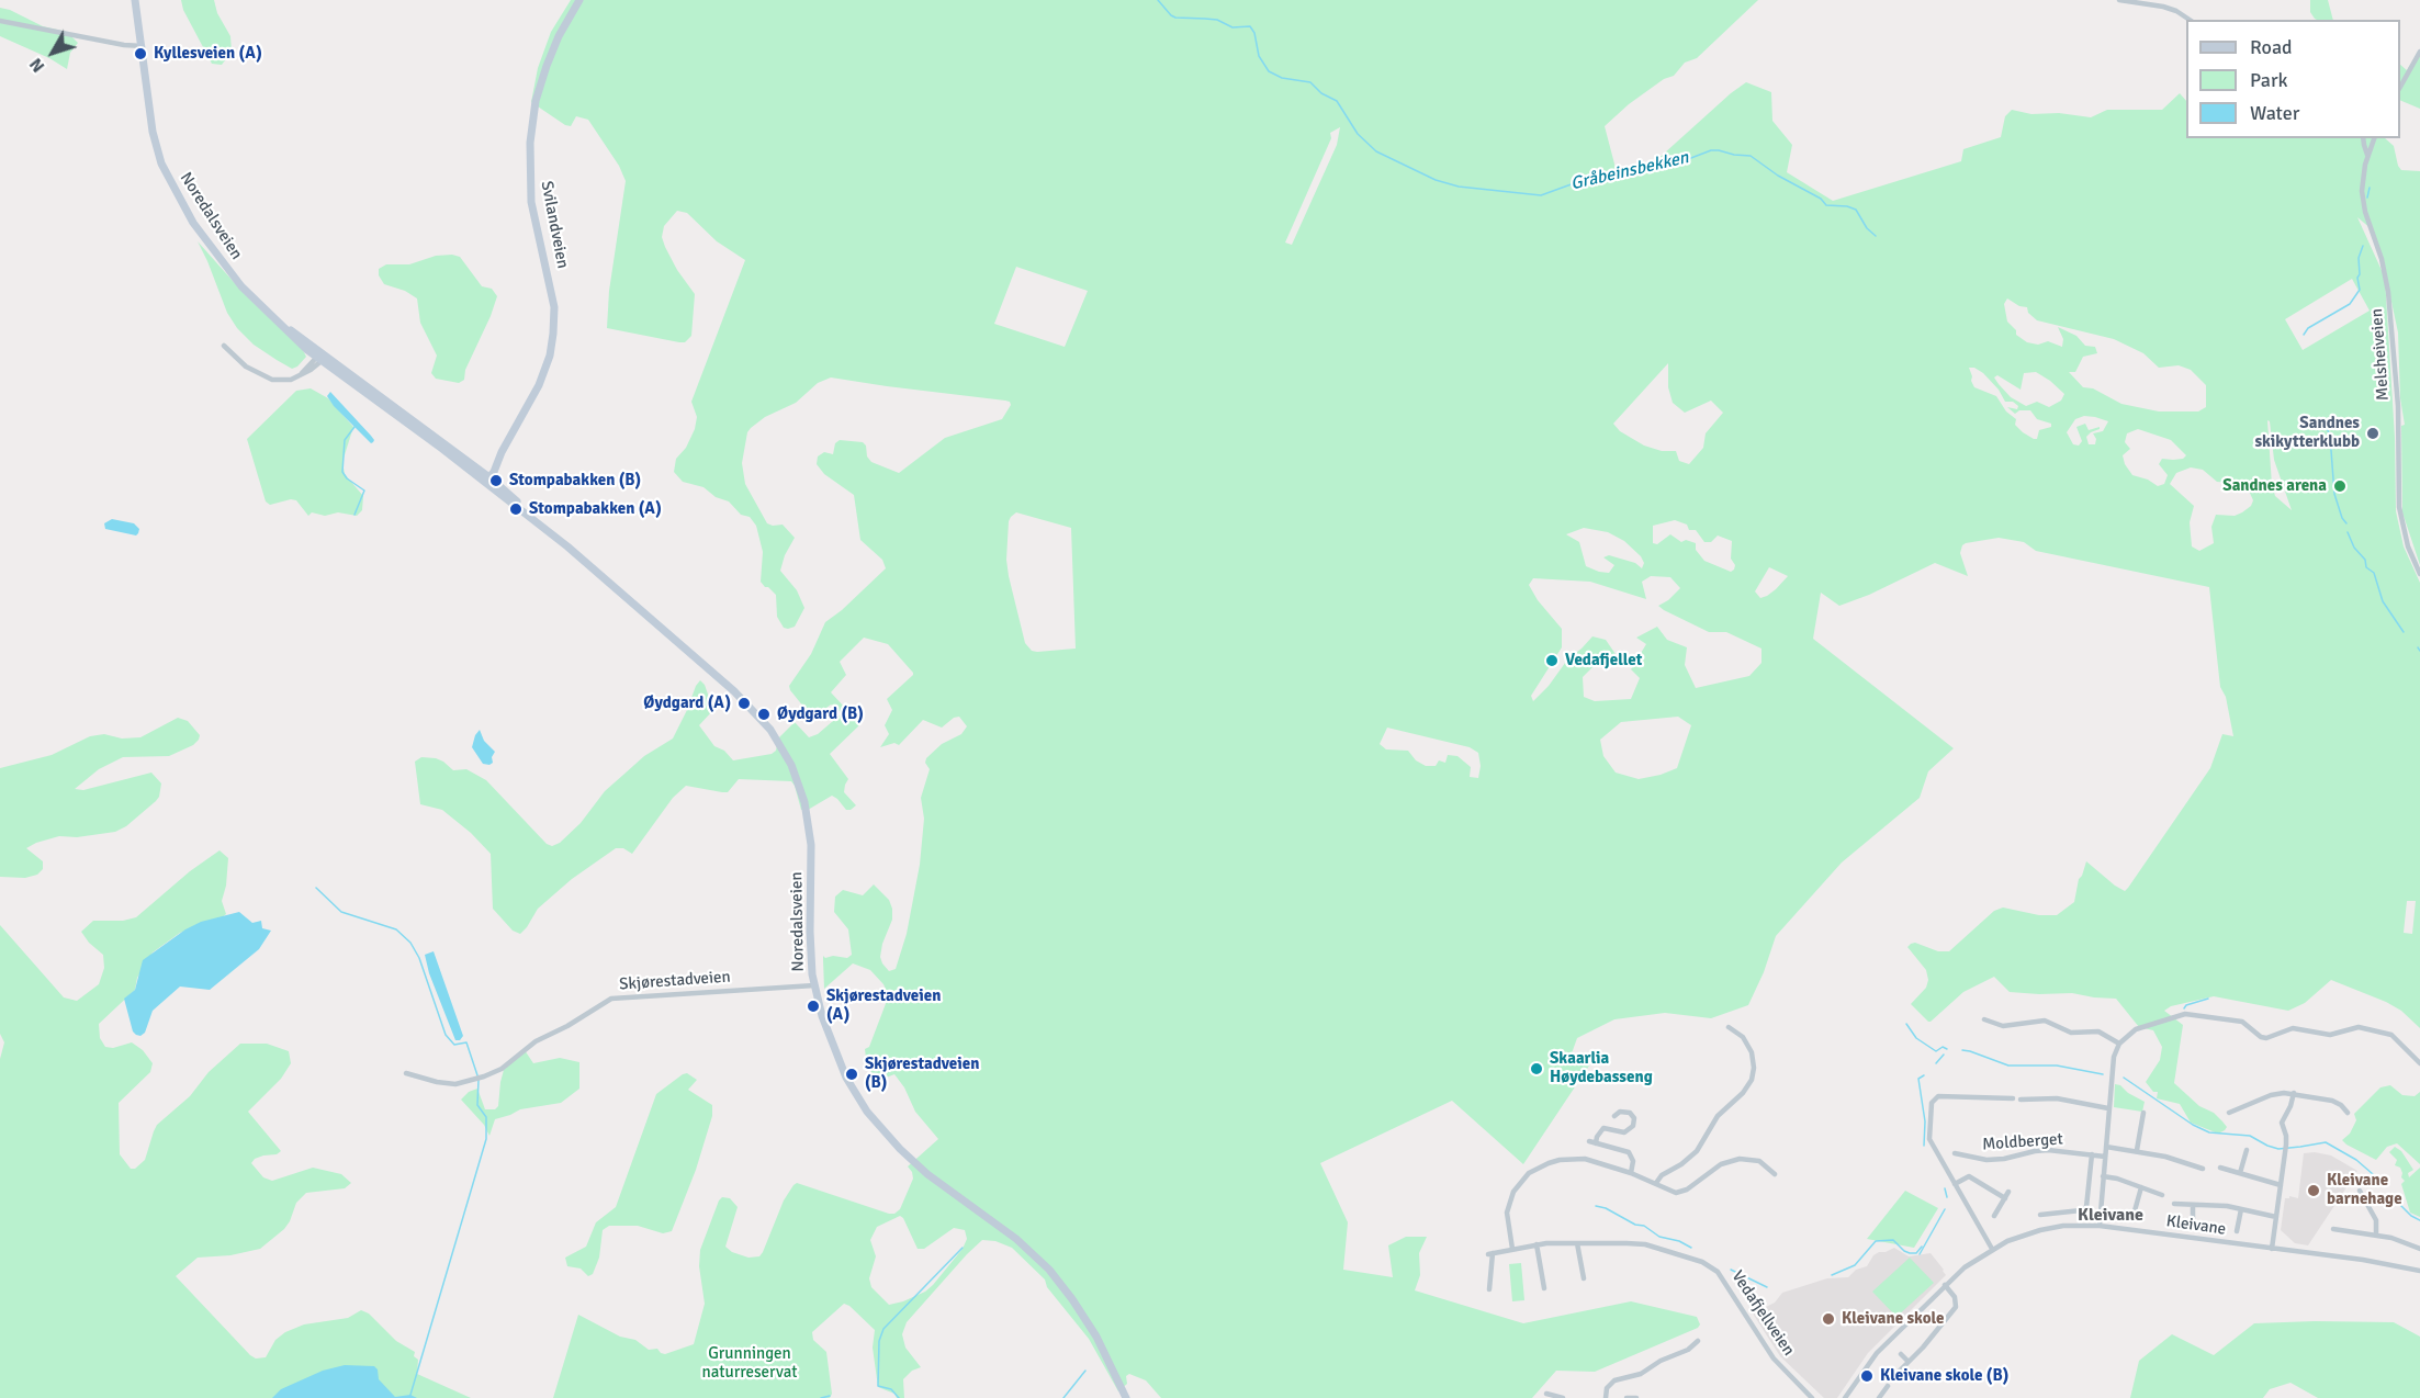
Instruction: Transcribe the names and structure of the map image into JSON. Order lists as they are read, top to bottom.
{
  "streets": {
    "main road": ["Noredalsveien", "Svilandveien"],
    "street": [
      "Melsheiveien",
      "Skjørestadveien",
      "Moldberget",
      "Kleivane",
      "Vedafjellveien"
    ]
  },
  "crossings": [
    ["Noredalsveien", "Svilandveien"],
    ["Noredalsveien", "Skjørestadveien"]
  ],
  "districts": ["Kleivane"],
  "water": ["Gråbeinsbekken"],
  "parks": ["Grunningen naturreservat"],
  "places": [
    "Kyllesveien (A)",
    "Sandnes skikytterklubb",
    "Stompabakken (B)",
    "Sandnes arena",
    "Stompabakken (A)",
    "Vedafjellet",
    "Øydgard (A)",
    "Øydgard (B)",
    "Skjørestadveien (A)",
    "Skaarlia Høydebasseng",
    "Skjørestadveien (B)",
    "Kleivane barnehage",
    "Kleivane skole",
    "Kleivane skole (B)"
  ],
  "legend": ["Road", "Park", "Water"],
  "north": "bottom left"
}
